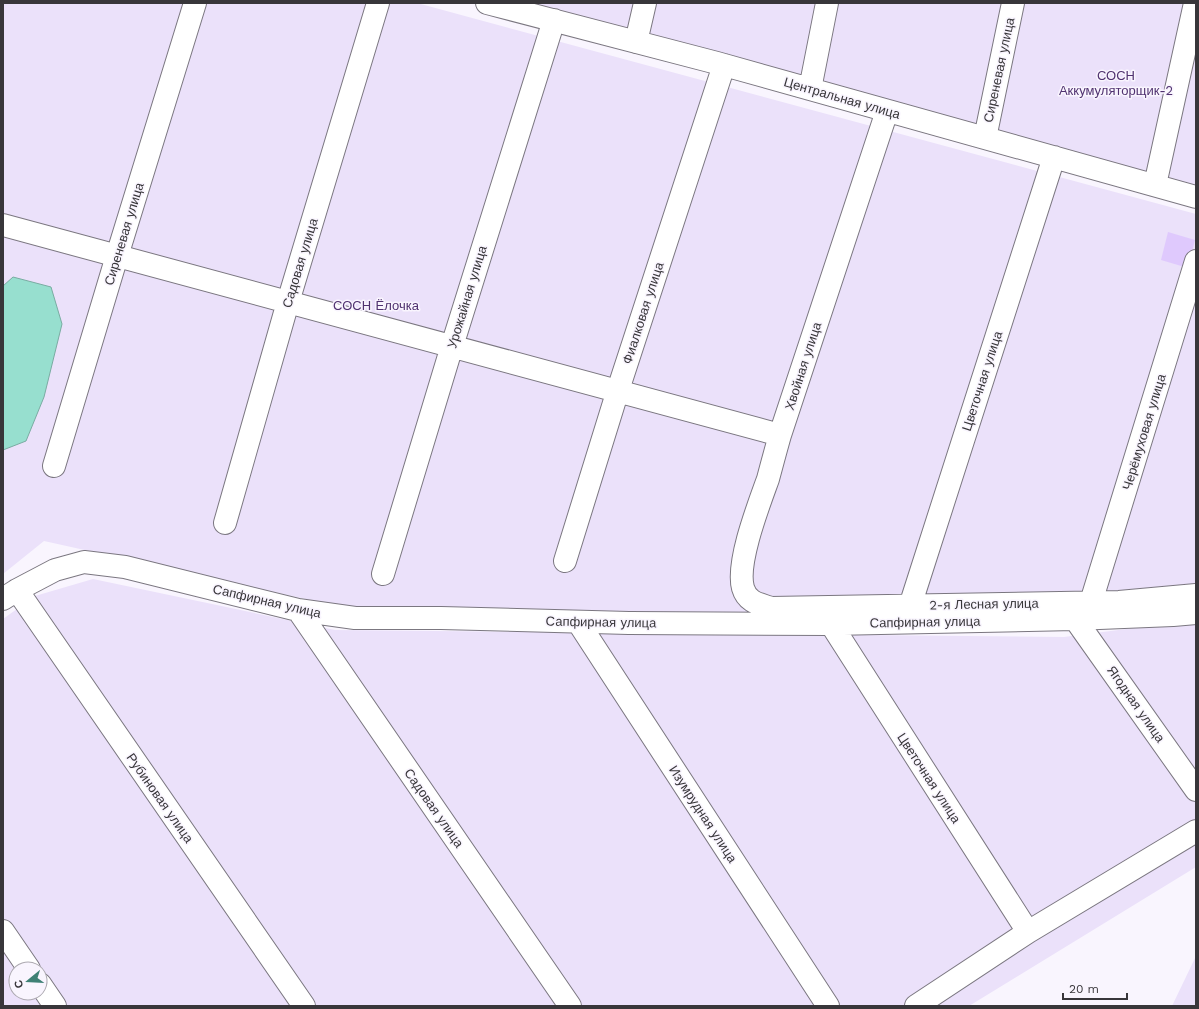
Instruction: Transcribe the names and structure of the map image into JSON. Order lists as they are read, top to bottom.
{
  "streets": {
    "street": [
      "Сиреневая улица",
      "Центральная улица",
      "Садовая улица",
      "Урожайная улица",
      "Фиалковая улица",
      "Хвойная улица",
      "Цветочная улица",
      "Черёмуховая улица",
      "Сапфирная улица",
      "2-я Лесная улица",
      "Ягодная улица",
      "Рубиновая улица",
      "Изумрудная улица"
    ]
  },
  "crossings": [
    ["Сиреневая улица", "Центральная улица"],
    ["Центральная улица", "Урожайная улица"],
    ["Центральная улица", "Фиалковая улица"],
    ["Центральная улица", "Хвойная улица"],
    ["Центральная улица", "Цветочная улица"],
    ["Садовая улица", "Сапфирная улица"],
    ["Хвойная улица", "2-я Лесная улица"],
    ["Цветочная улица", "Сапфирная улица"],
    ["Цветочная улица", "2-я Лесная улица"],
    ["Черёмуховая улица", "2-я Лесная улица"],
    ["Сапфирная улица", "Ягодная улица"],
    ["Сапфирная улица", "Рубиновая улица"],
    ["Сапфирная улица", "Изумрудная улица"]
  ],
  "parks": ["СОСН Аккумуляторщик-2", "СОСН Ёлочка"],
  "scale_bar": "20 m",
  "north": "left"
}
